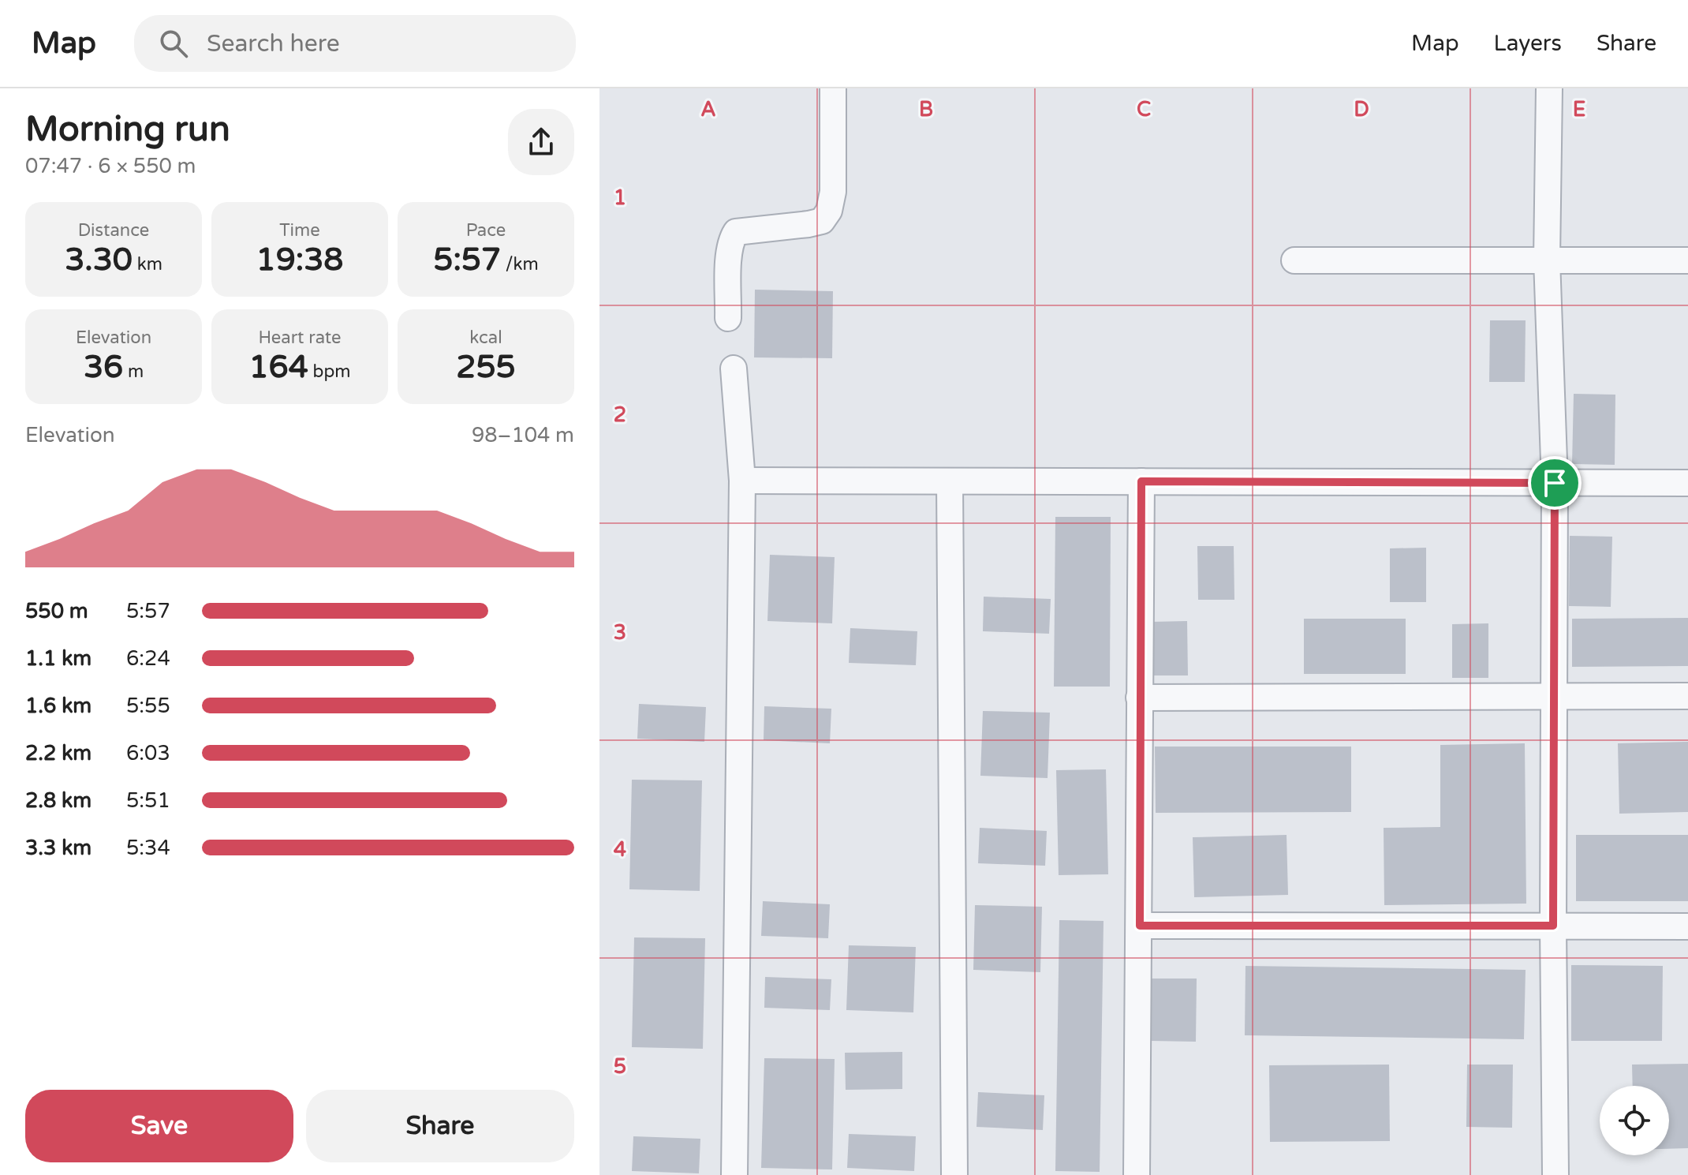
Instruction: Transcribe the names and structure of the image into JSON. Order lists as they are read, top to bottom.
{
  "page": {
    "header": "Map",
    "search": "Search here",
    "nav": ["Map", "Layers", "Share"],
    "heading": ["Morning run", "07:47 · 6 × 550 m"],
    "stats": [
      ["Distance", "3.30 km"],
      ["Time", "19:38"],
      ["Pace", "5:57 /km"],
      ["Elevation", "36 m"],
      ["Heart rate", "164 bpm"],
      ["kcal", "255"]
    ],
    "chart": ["Elevation", "98–104 m"],
    "list": [
      {
        "name": "550 m",
        "note": "5:57"
      },
      {
        "name": "1.1 km",
        "note": "6:24"
      },
      {
        "name": "1.6 km",
        "note": "5:55"
      },
      {
        "name": "2.2 km",
        "note": "6:03"
      },
      {
        "name": "2.8 km",
        "note": "5:51"
      },
      {
        "name": "3.3 km",
        "note": "5:34"
      }
    ],
    "buttons": ["Save", "Share"]
  },
  "grid": {
    "columns": [
      "A",
      "B",
      "C",
      "D",
      "E"
    ],
    "rows": [
      "1",
      "2",
      "3",
      "4",
      "5"
    ]
  }
}
